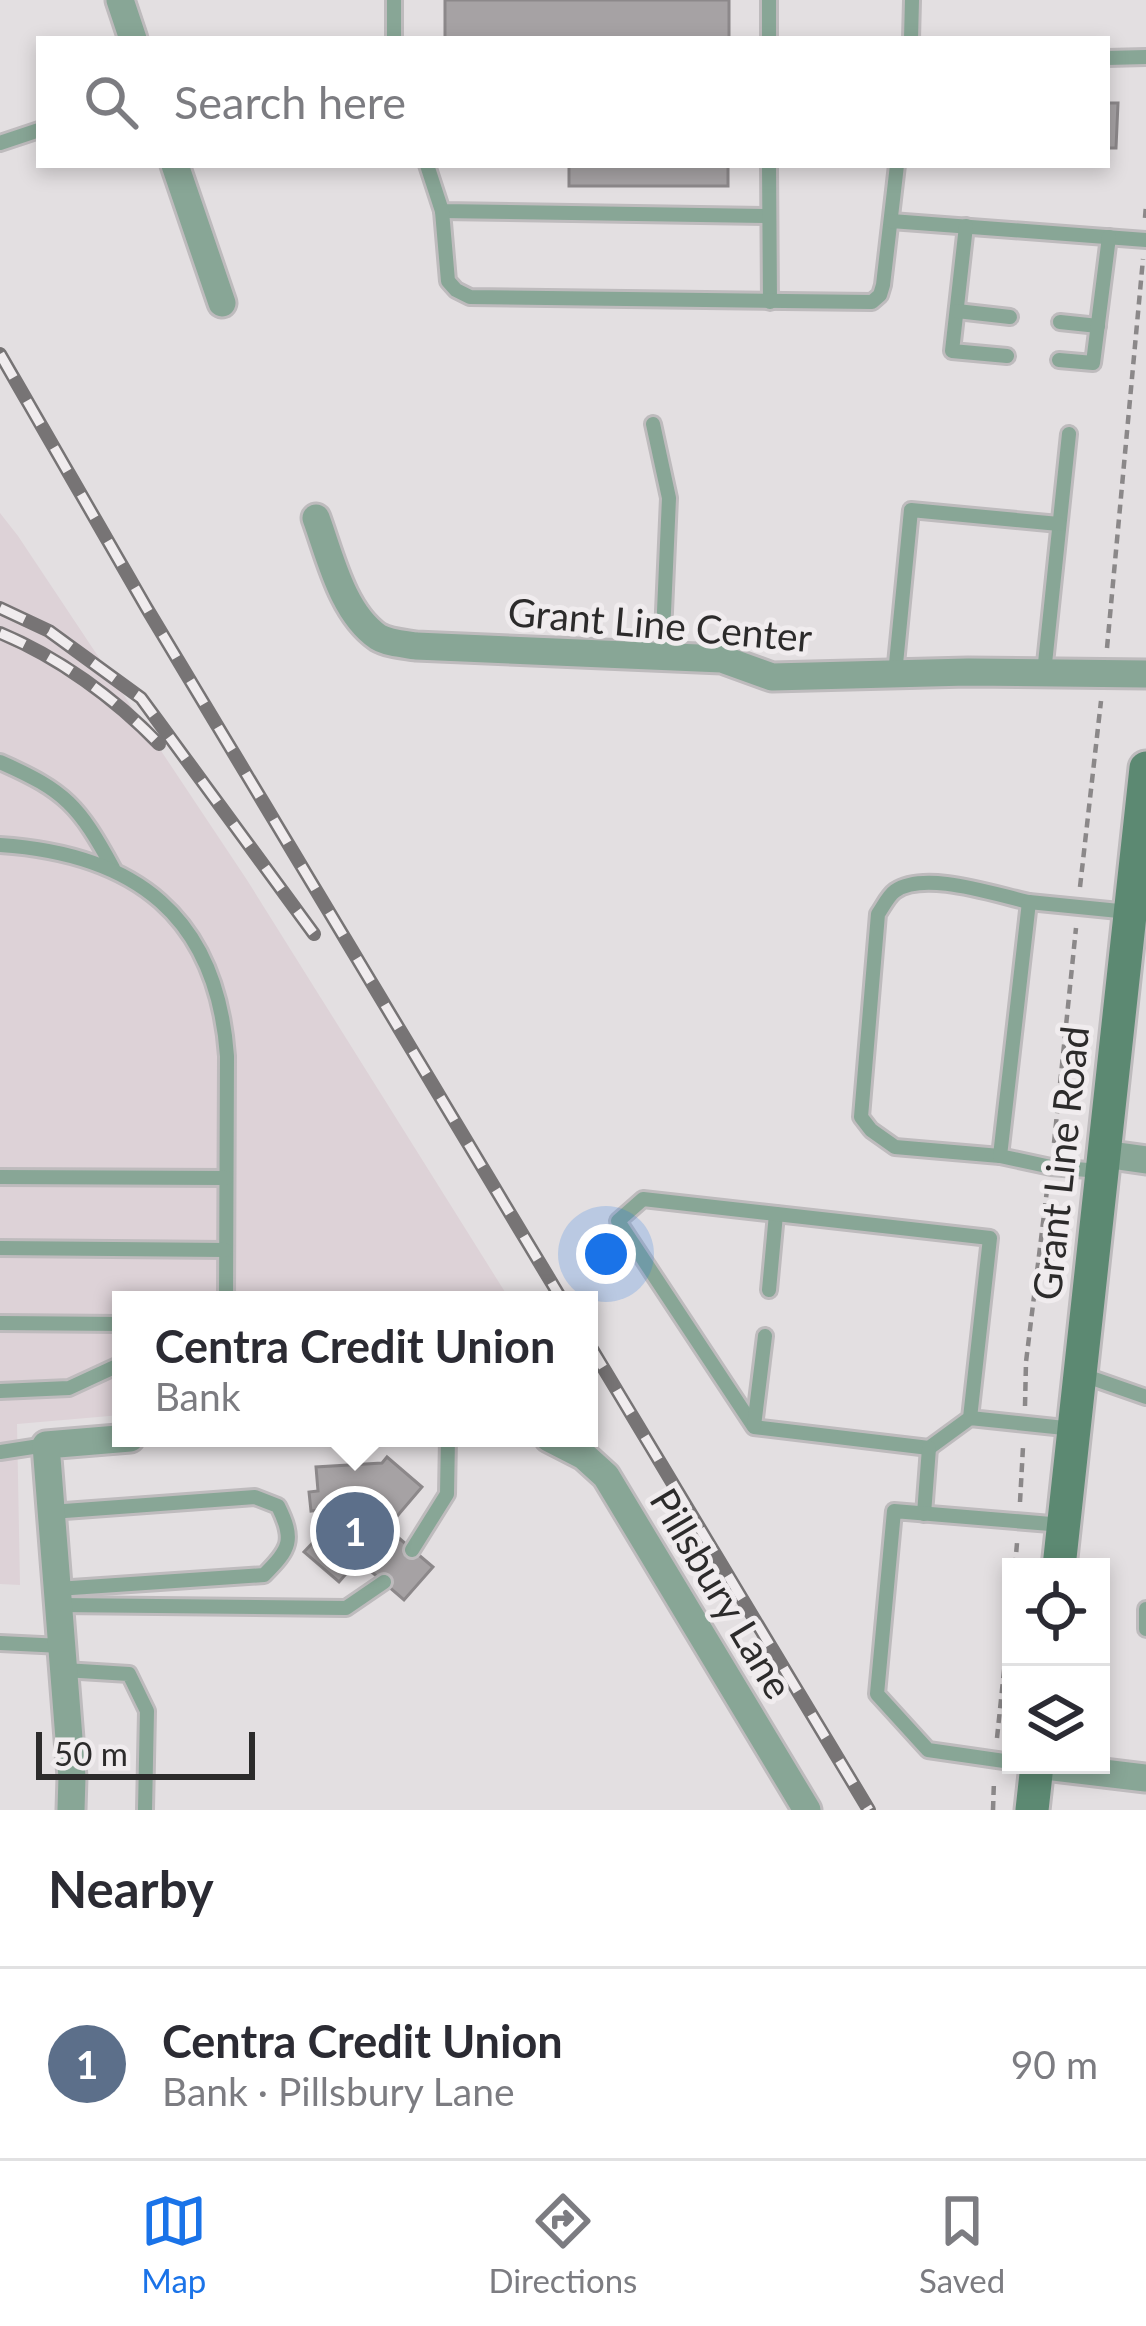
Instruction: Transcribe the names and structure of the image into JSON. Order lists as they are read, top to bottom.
{
  "streets": {
    "main road": ["Grant Line Road"],
    "street": ["Grant Line Center", "Pillsbury Lane"]
  },
  "scale_bar": "50 m",
  "page": {
    "search": "Search here",
    "popup": ["Centra Credit Union", "Bank"],
    "pins": "1",
    "scale": "50 m",
    "heading": "Nearby",
    "list": [
      {
        "mark": "1",
        "name": "Centra Credit Union",
        "note": "Bank · Pillsbury Lane",
        "value": "90 m"
      }
    ],
    "nav": ["Map", "Directions", "Saved"]
  }
}
